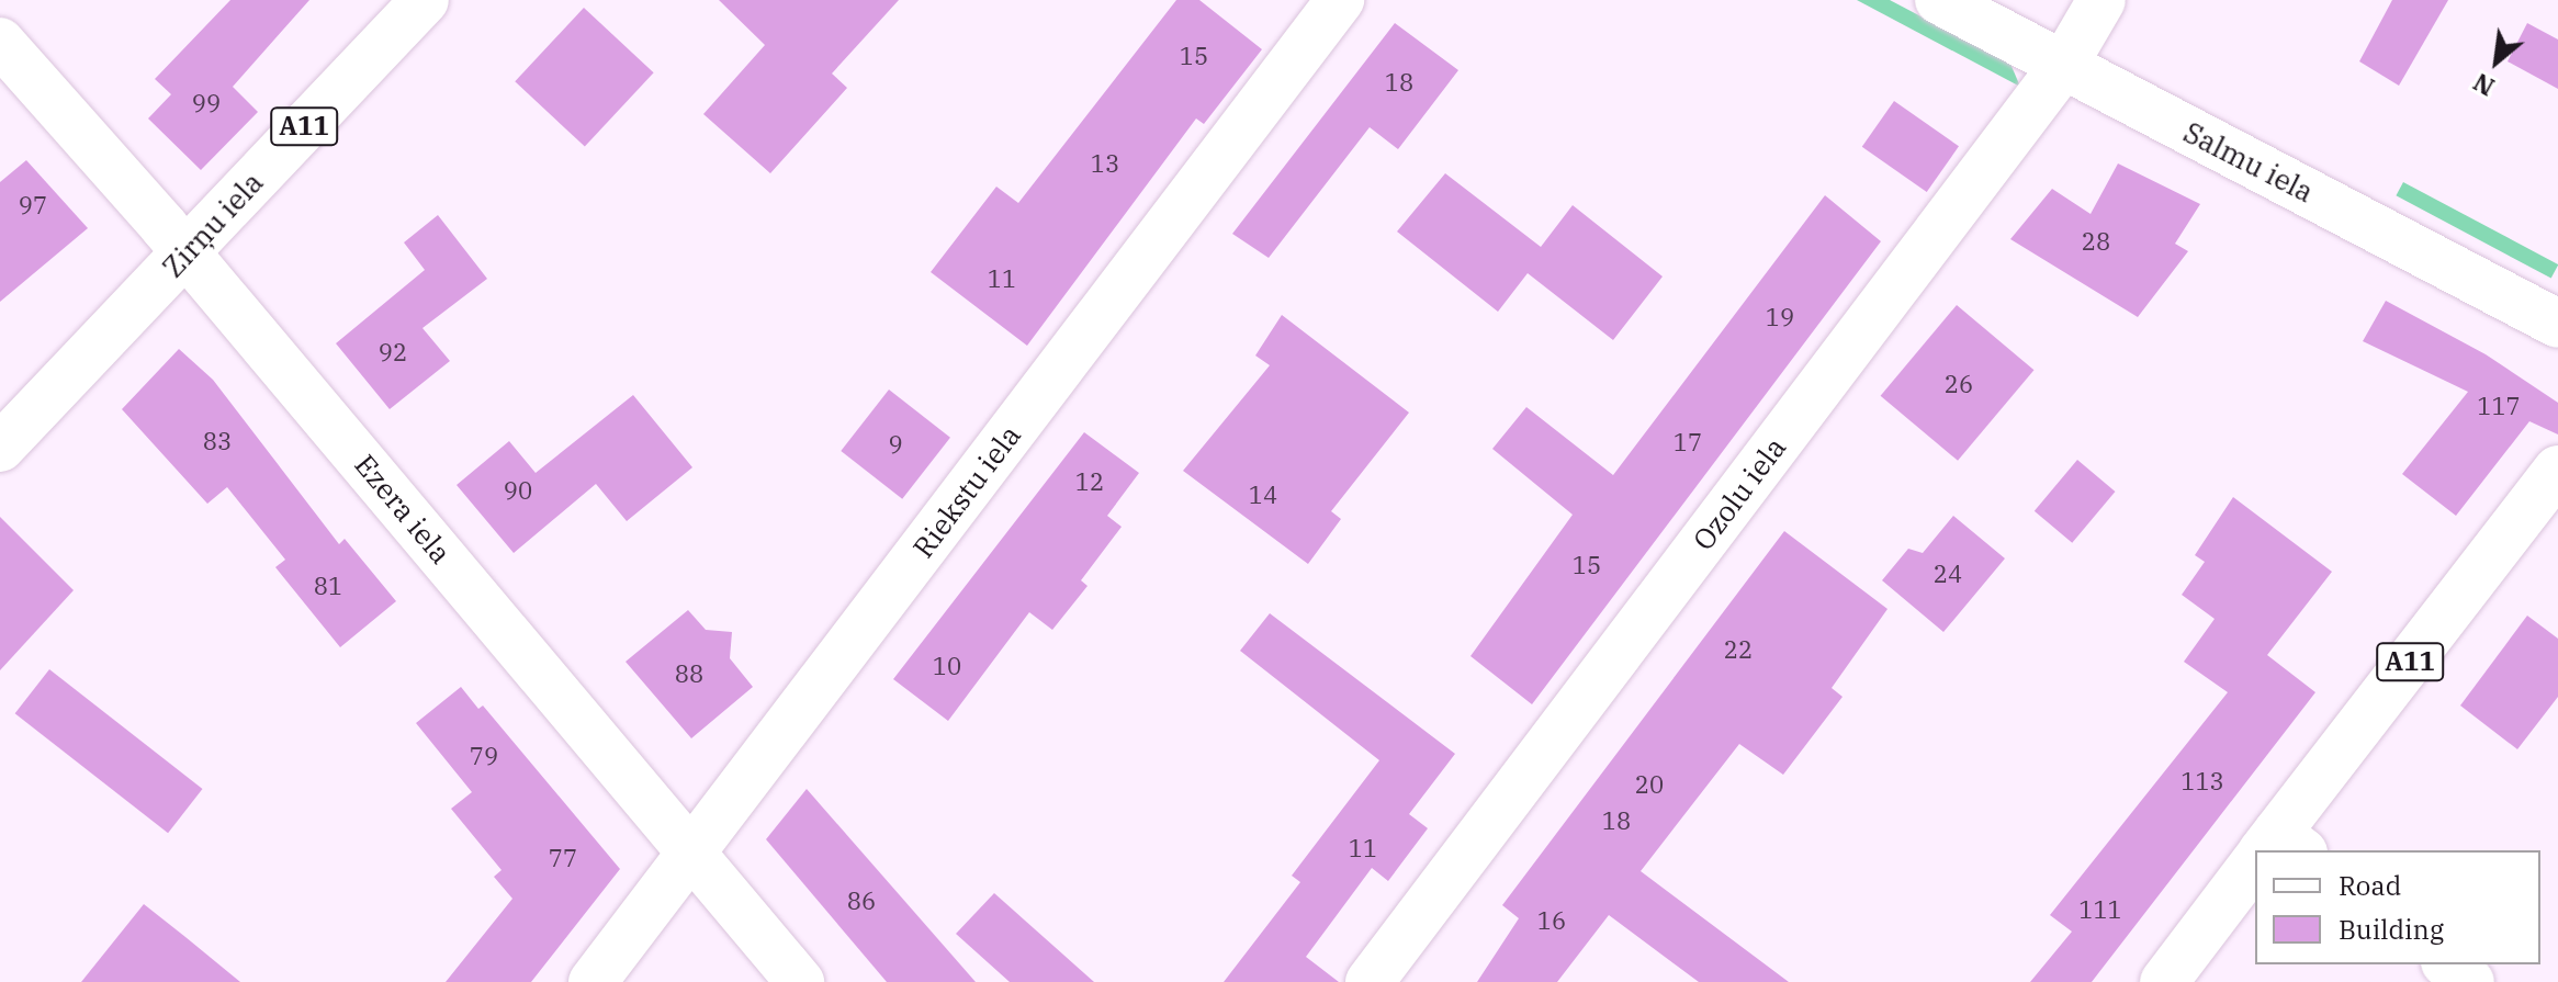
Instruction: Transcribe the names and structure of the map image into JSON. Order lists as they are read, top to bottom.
{
  "streets": {
    "main road": [
      "A11",
      "Salmu iela",
      "Zirņu iela",
      "Riekstu iela",
      "Ozolu iela",
      "Ezera iela"
    ]
  },
  "crossings": [
    ["Salmu iela", "Ozolu iela"],
    ["Zirņu iela", "Ezera iela"],
    ["Riekstu iela", "Ezera iela"]
  ],
  "house_numbers": [
    "15",
    "18",
    "99",
    "13",
    "97",
    "28",
    "11",
    "19",
    "92",
    "26",
    "117",
    "83",
    "17",
    "9",
    "12",
    "90",
    "14",
    "15",
    "24",
    "81",
    "22",
    "10",
    "88",
    "79",
    "113",
    "20",
    "18",
    "11",
    "77",
    "86",
    "111",
    "16"
  ],
  "legend": ["Road", "Building"],
  "north": "bottom left"
}
